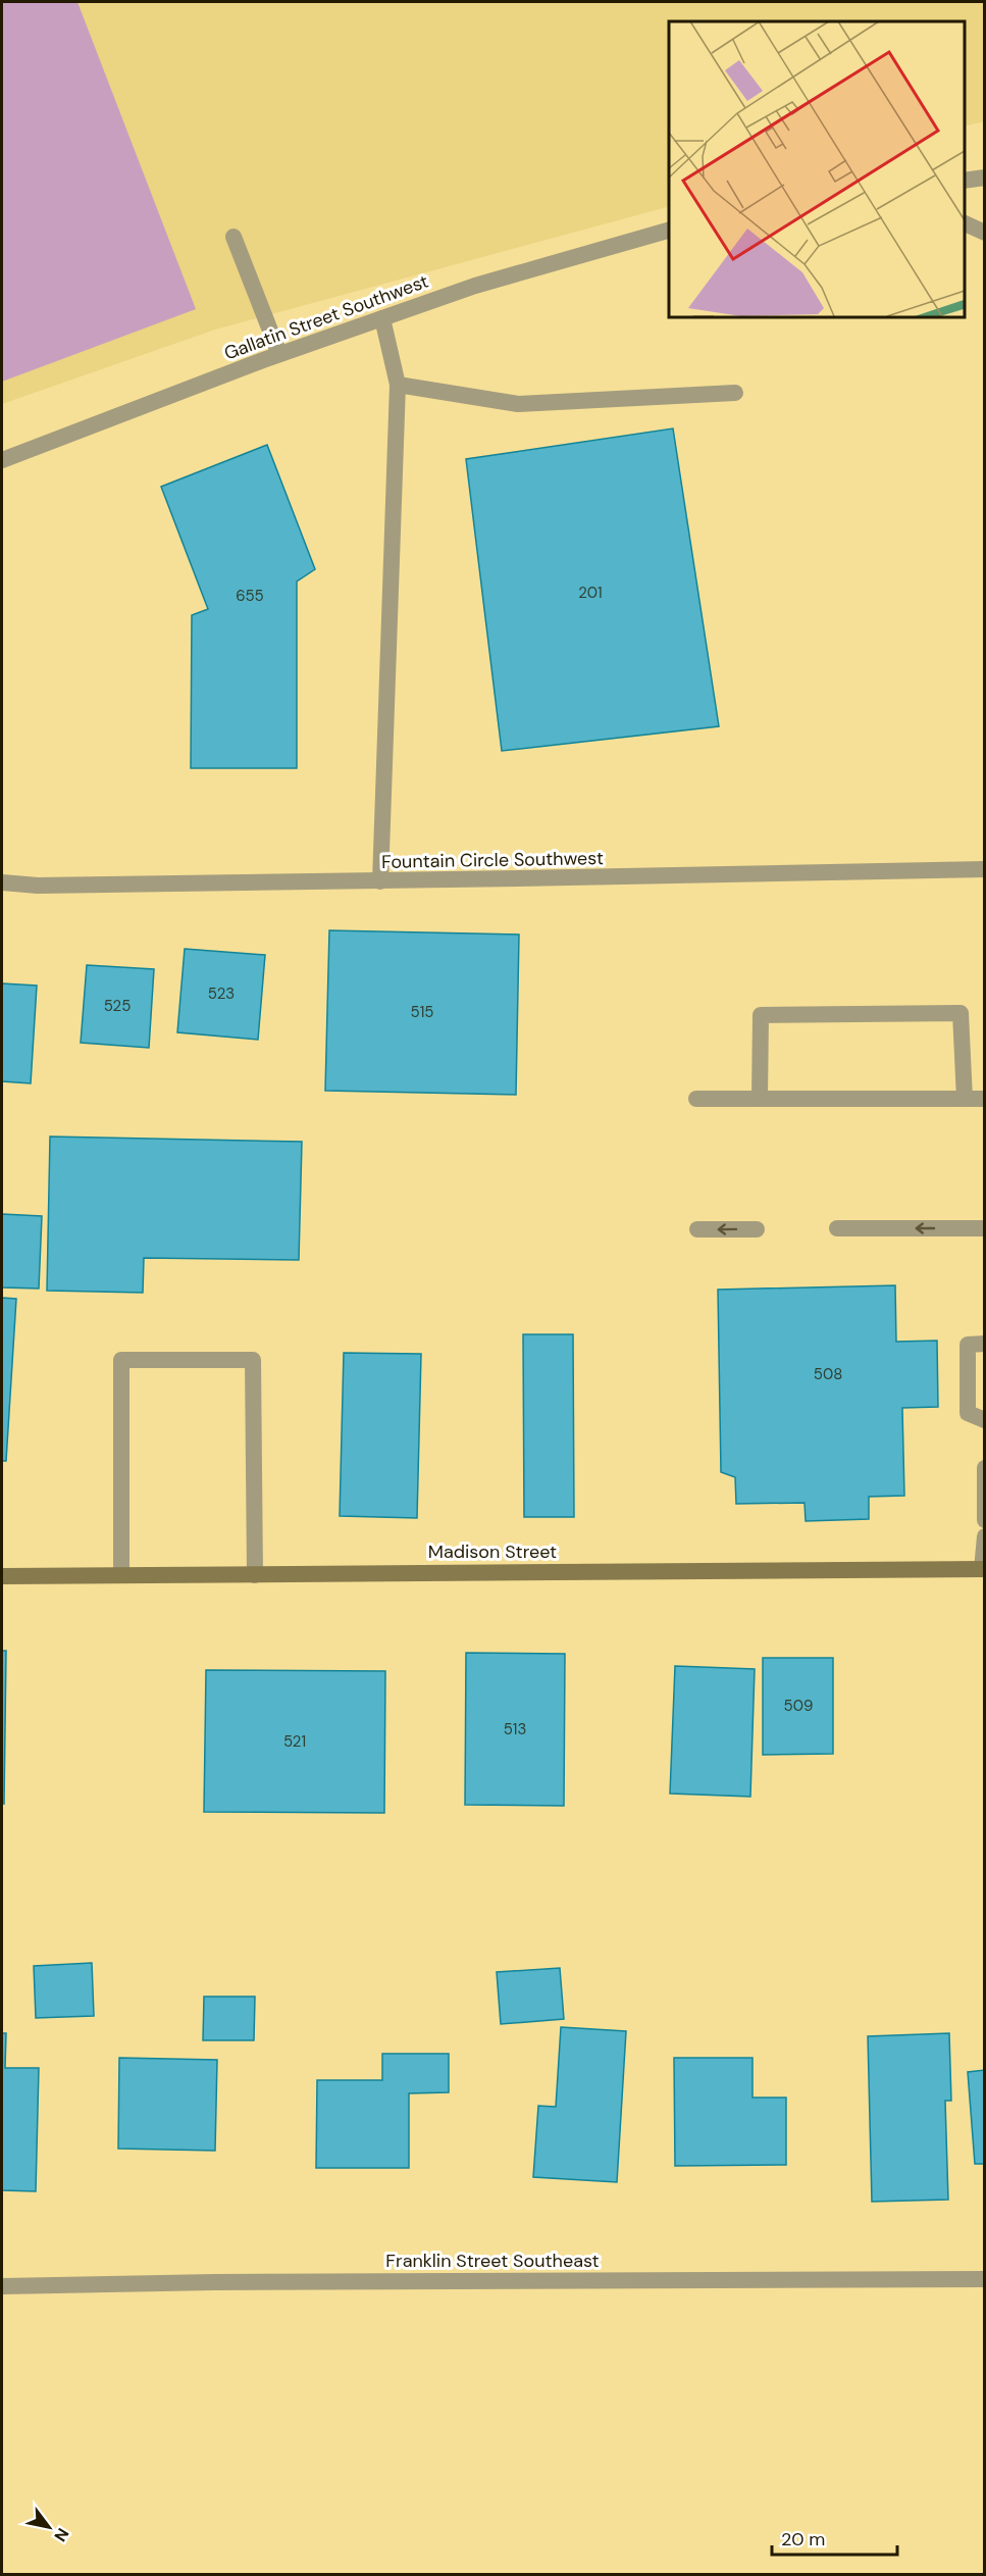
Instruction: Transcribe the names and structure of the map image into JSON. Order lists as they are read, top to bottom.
{
  "streets": {
    "main road": ["Madison Street"],
    "street": ["Gallatin Street Southwest", "Fountain Circle Southwest", "Franklin Street Southeast"]
  },
  "house_numbers": [
    "201",
    "655",
    "523",
    "525",
    "515",
    "508",
    "509",
    "513",
    "521"
  ],
  "scale_bar": "20 m",
  "north": "bottom right"
}
